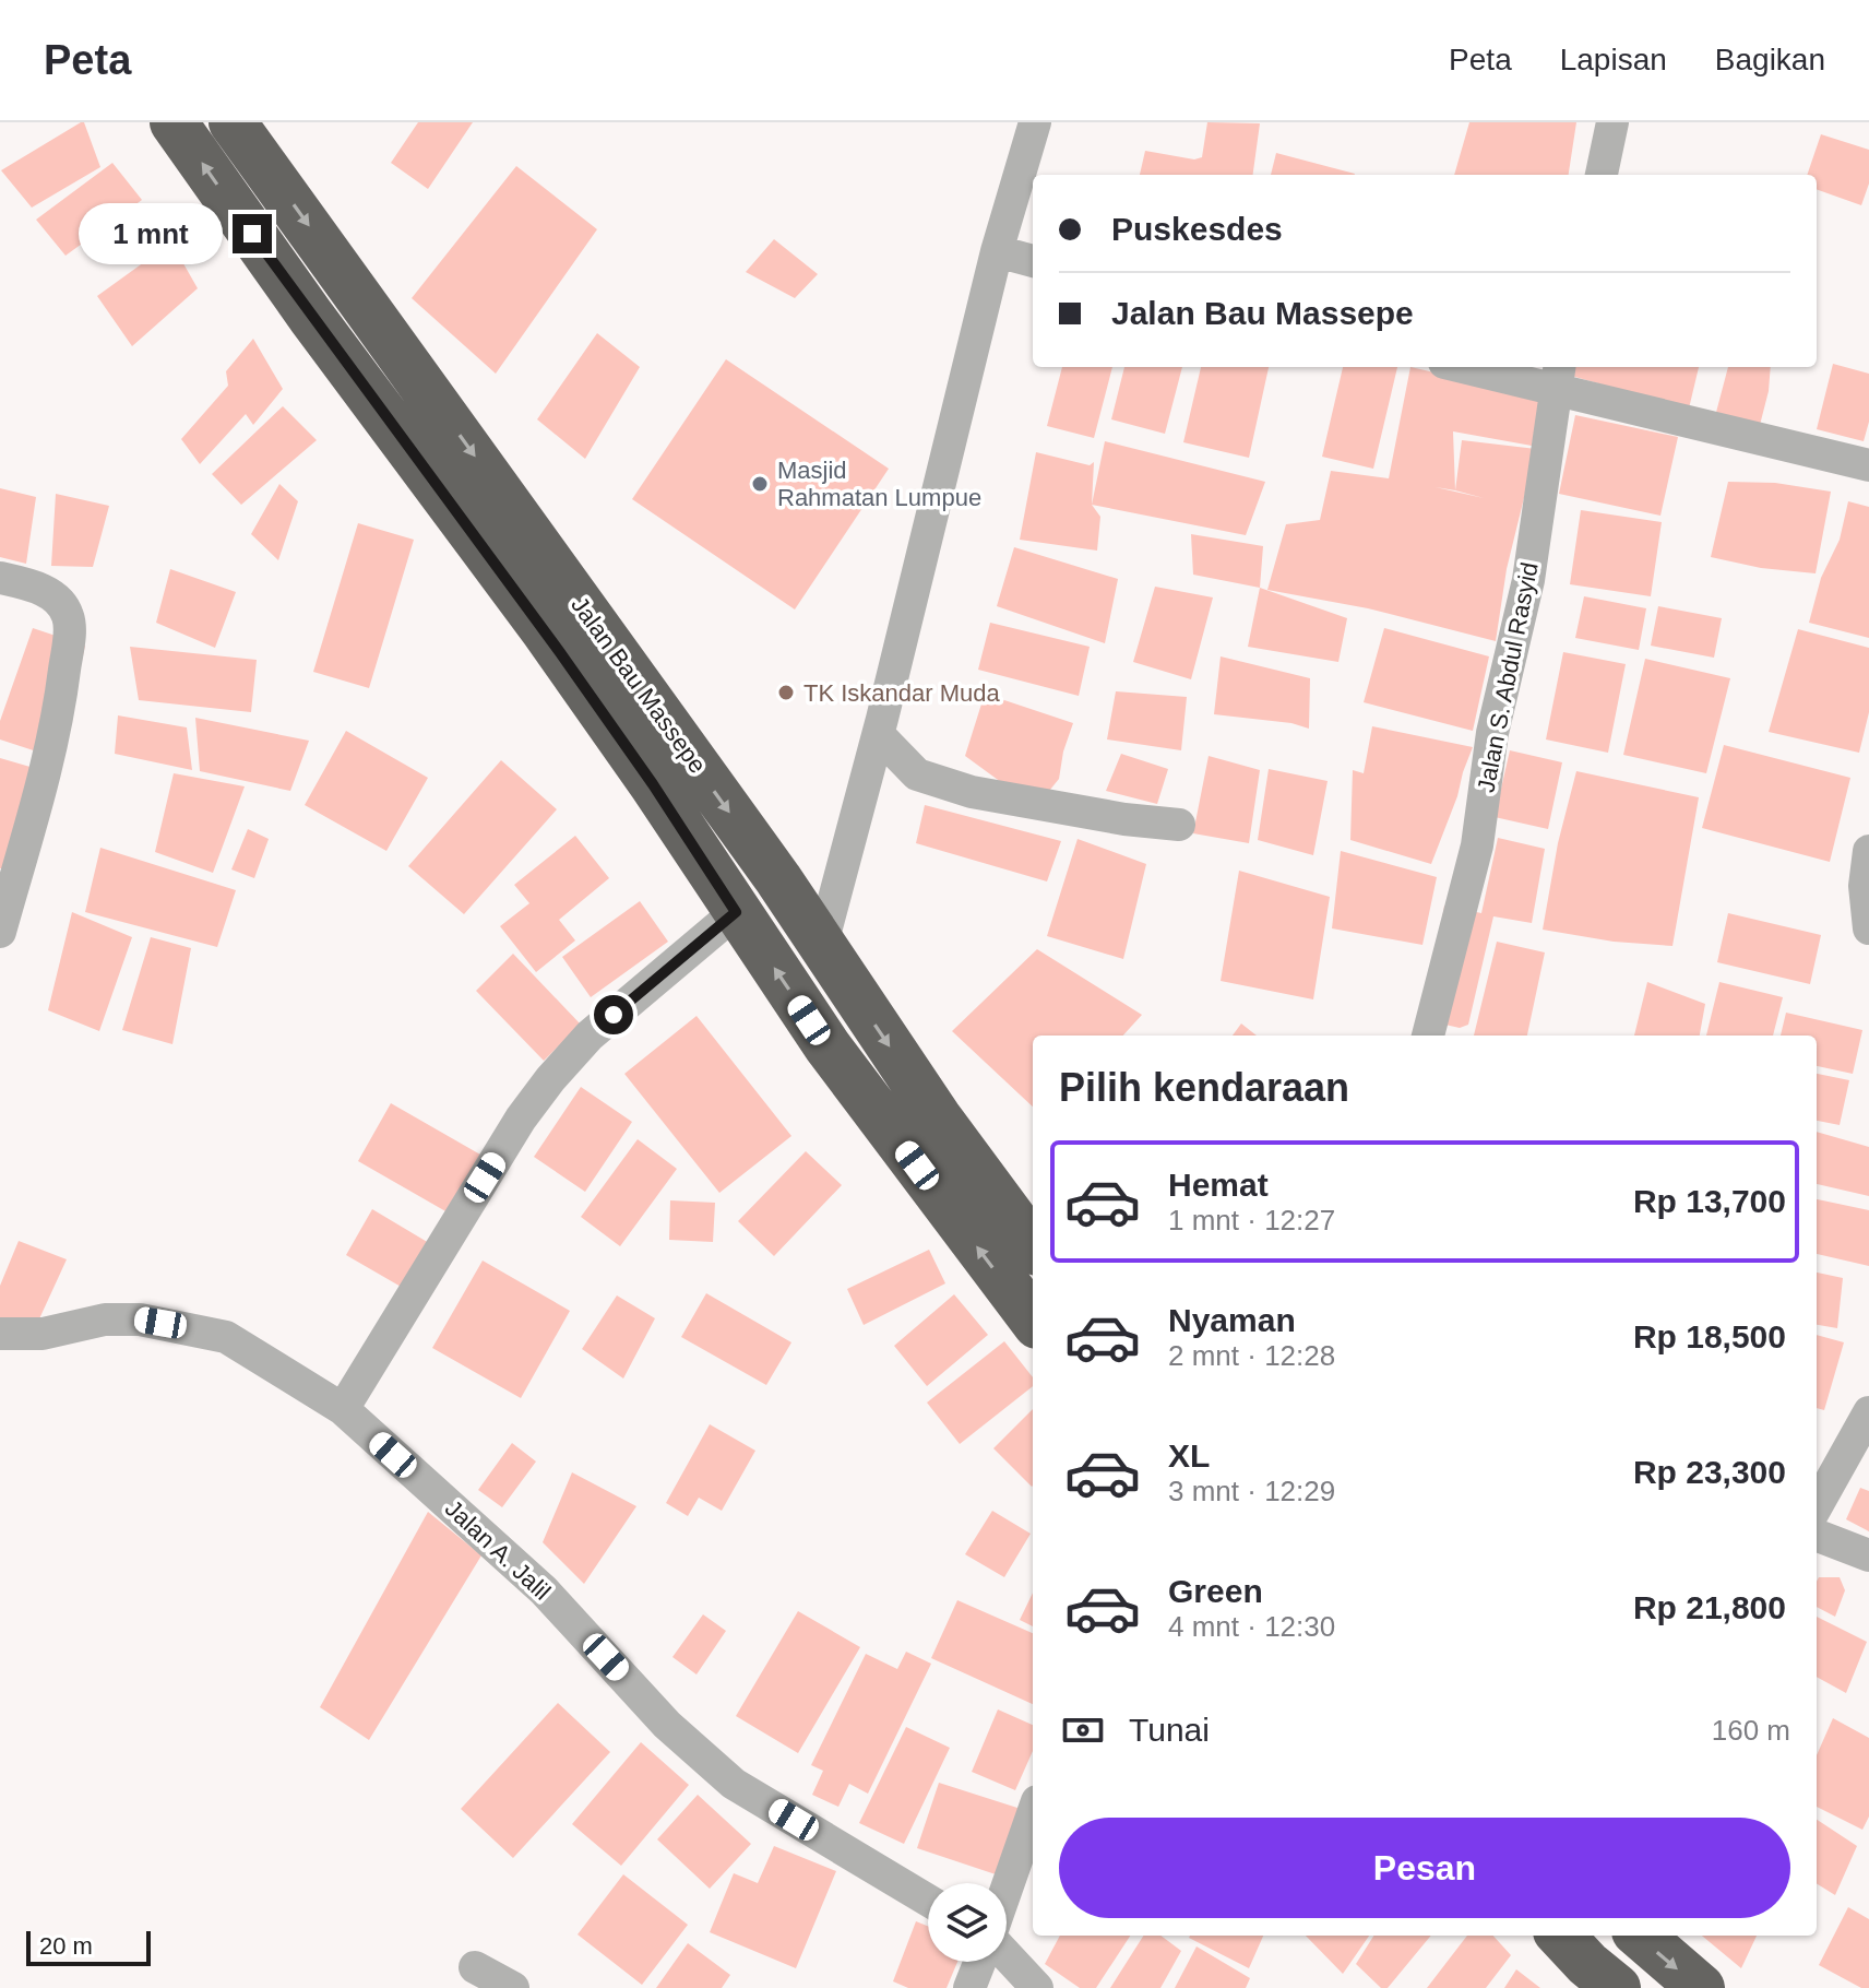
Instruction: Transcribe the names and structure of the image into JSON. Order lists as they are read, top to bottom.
{
  "streets": {
    "highway": ["Jalan Bau Massepe"],
    "street": ["Jalan S. Abdul Rasyid", "Jalan A. Jalil"]
  },
  "places": ["Masjid Rahmatan Lumpue", "TK Iskandar Muda"],
  "scale_bar": "20 m",
  "page": {
    "header": "Peta",
    "nav": ["Peta", "Lapisan", "Bagikan"],
    "banner": ["Puskesdes", "Jalan Bau Massepe"],
    "bubble": "1 mnt",
    "heading": "Pilih kendaraan",
    "list": [
      {
        "name": "Hemat",
        "note": "1 mnt · 12:27",
        "value": "Rp 13,700"
      },
      {
        "name": "Nyaman",
        "note": "2 mnt · 12:28",
        "value": "Rp 18,500"
      },
      {
        "name": "XL",
        "note": "3 mnt · 12:29",
        "value": "Rp 23,300"
      },
      {
        "name": "Green",
        "note": "4 mnt · 12:30",
        "value": "Rp 21,800"
      }
    ],
    "pay": ["Tunai", "160 m"],
    "buttons": "Pesan",
    "scale": "20 m"
  }
}
